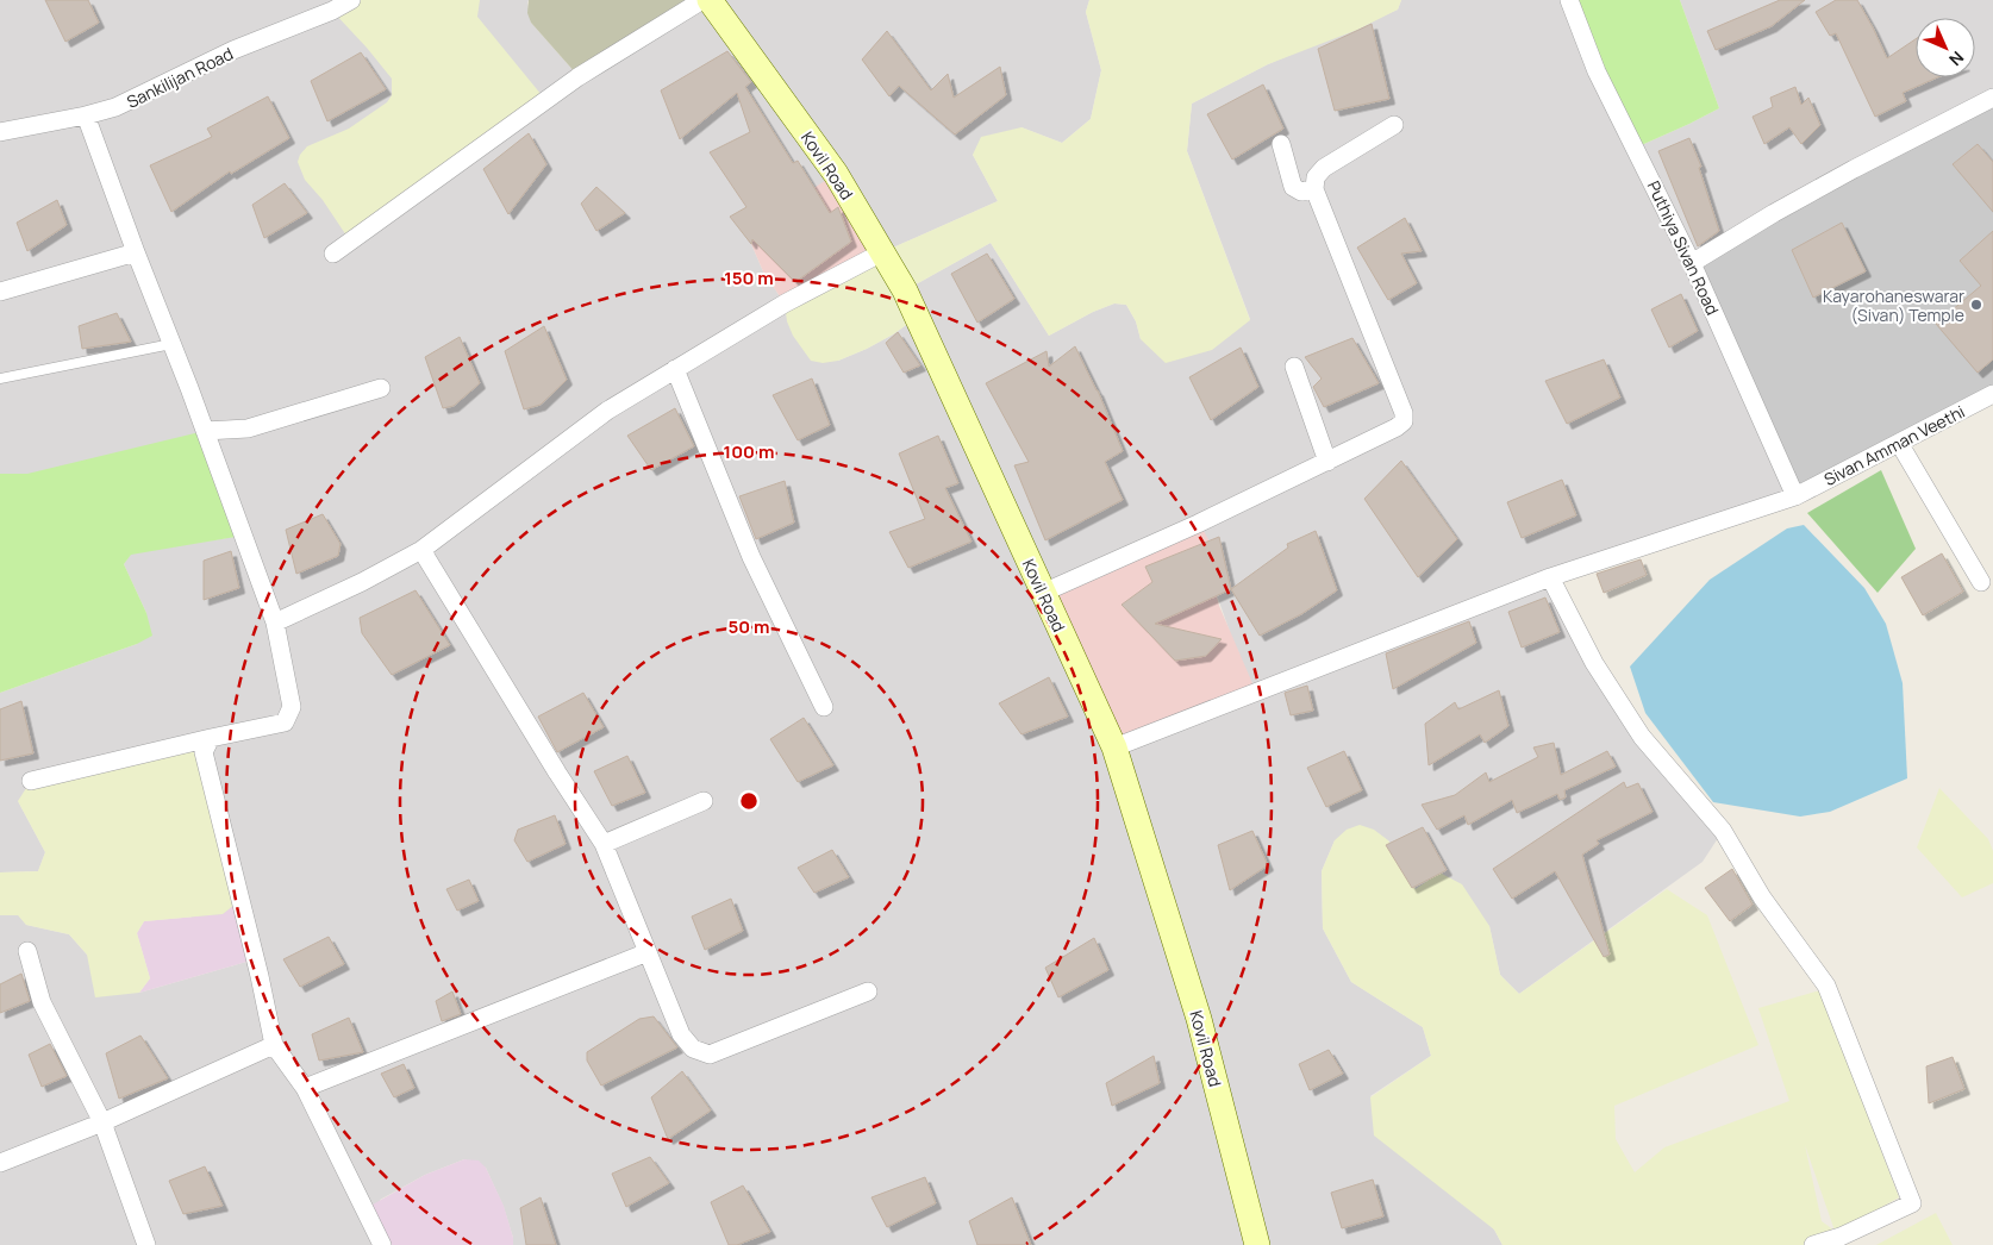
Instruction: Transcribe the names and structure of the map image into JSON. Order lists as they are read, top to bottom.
{
  "streets": {
    "street": [
      "Sankilijan Road",
      "Kovil Road",
      "Puthiya Sivan Road",
      "Sivan Amman Veethi"
    ]
  },
  "crossings": [
    ["Kovil Road", "Sivan Amman Veethi"],
    ["Puthiya Sivan Road", "Sivan Amman Veethi"]
  ],
  "places": ["Kayarohaneswarar (Sivan) Temple"],
  "north": "bottom right",
  "rings": ["150 m", "100 m", "50 m"]
}
